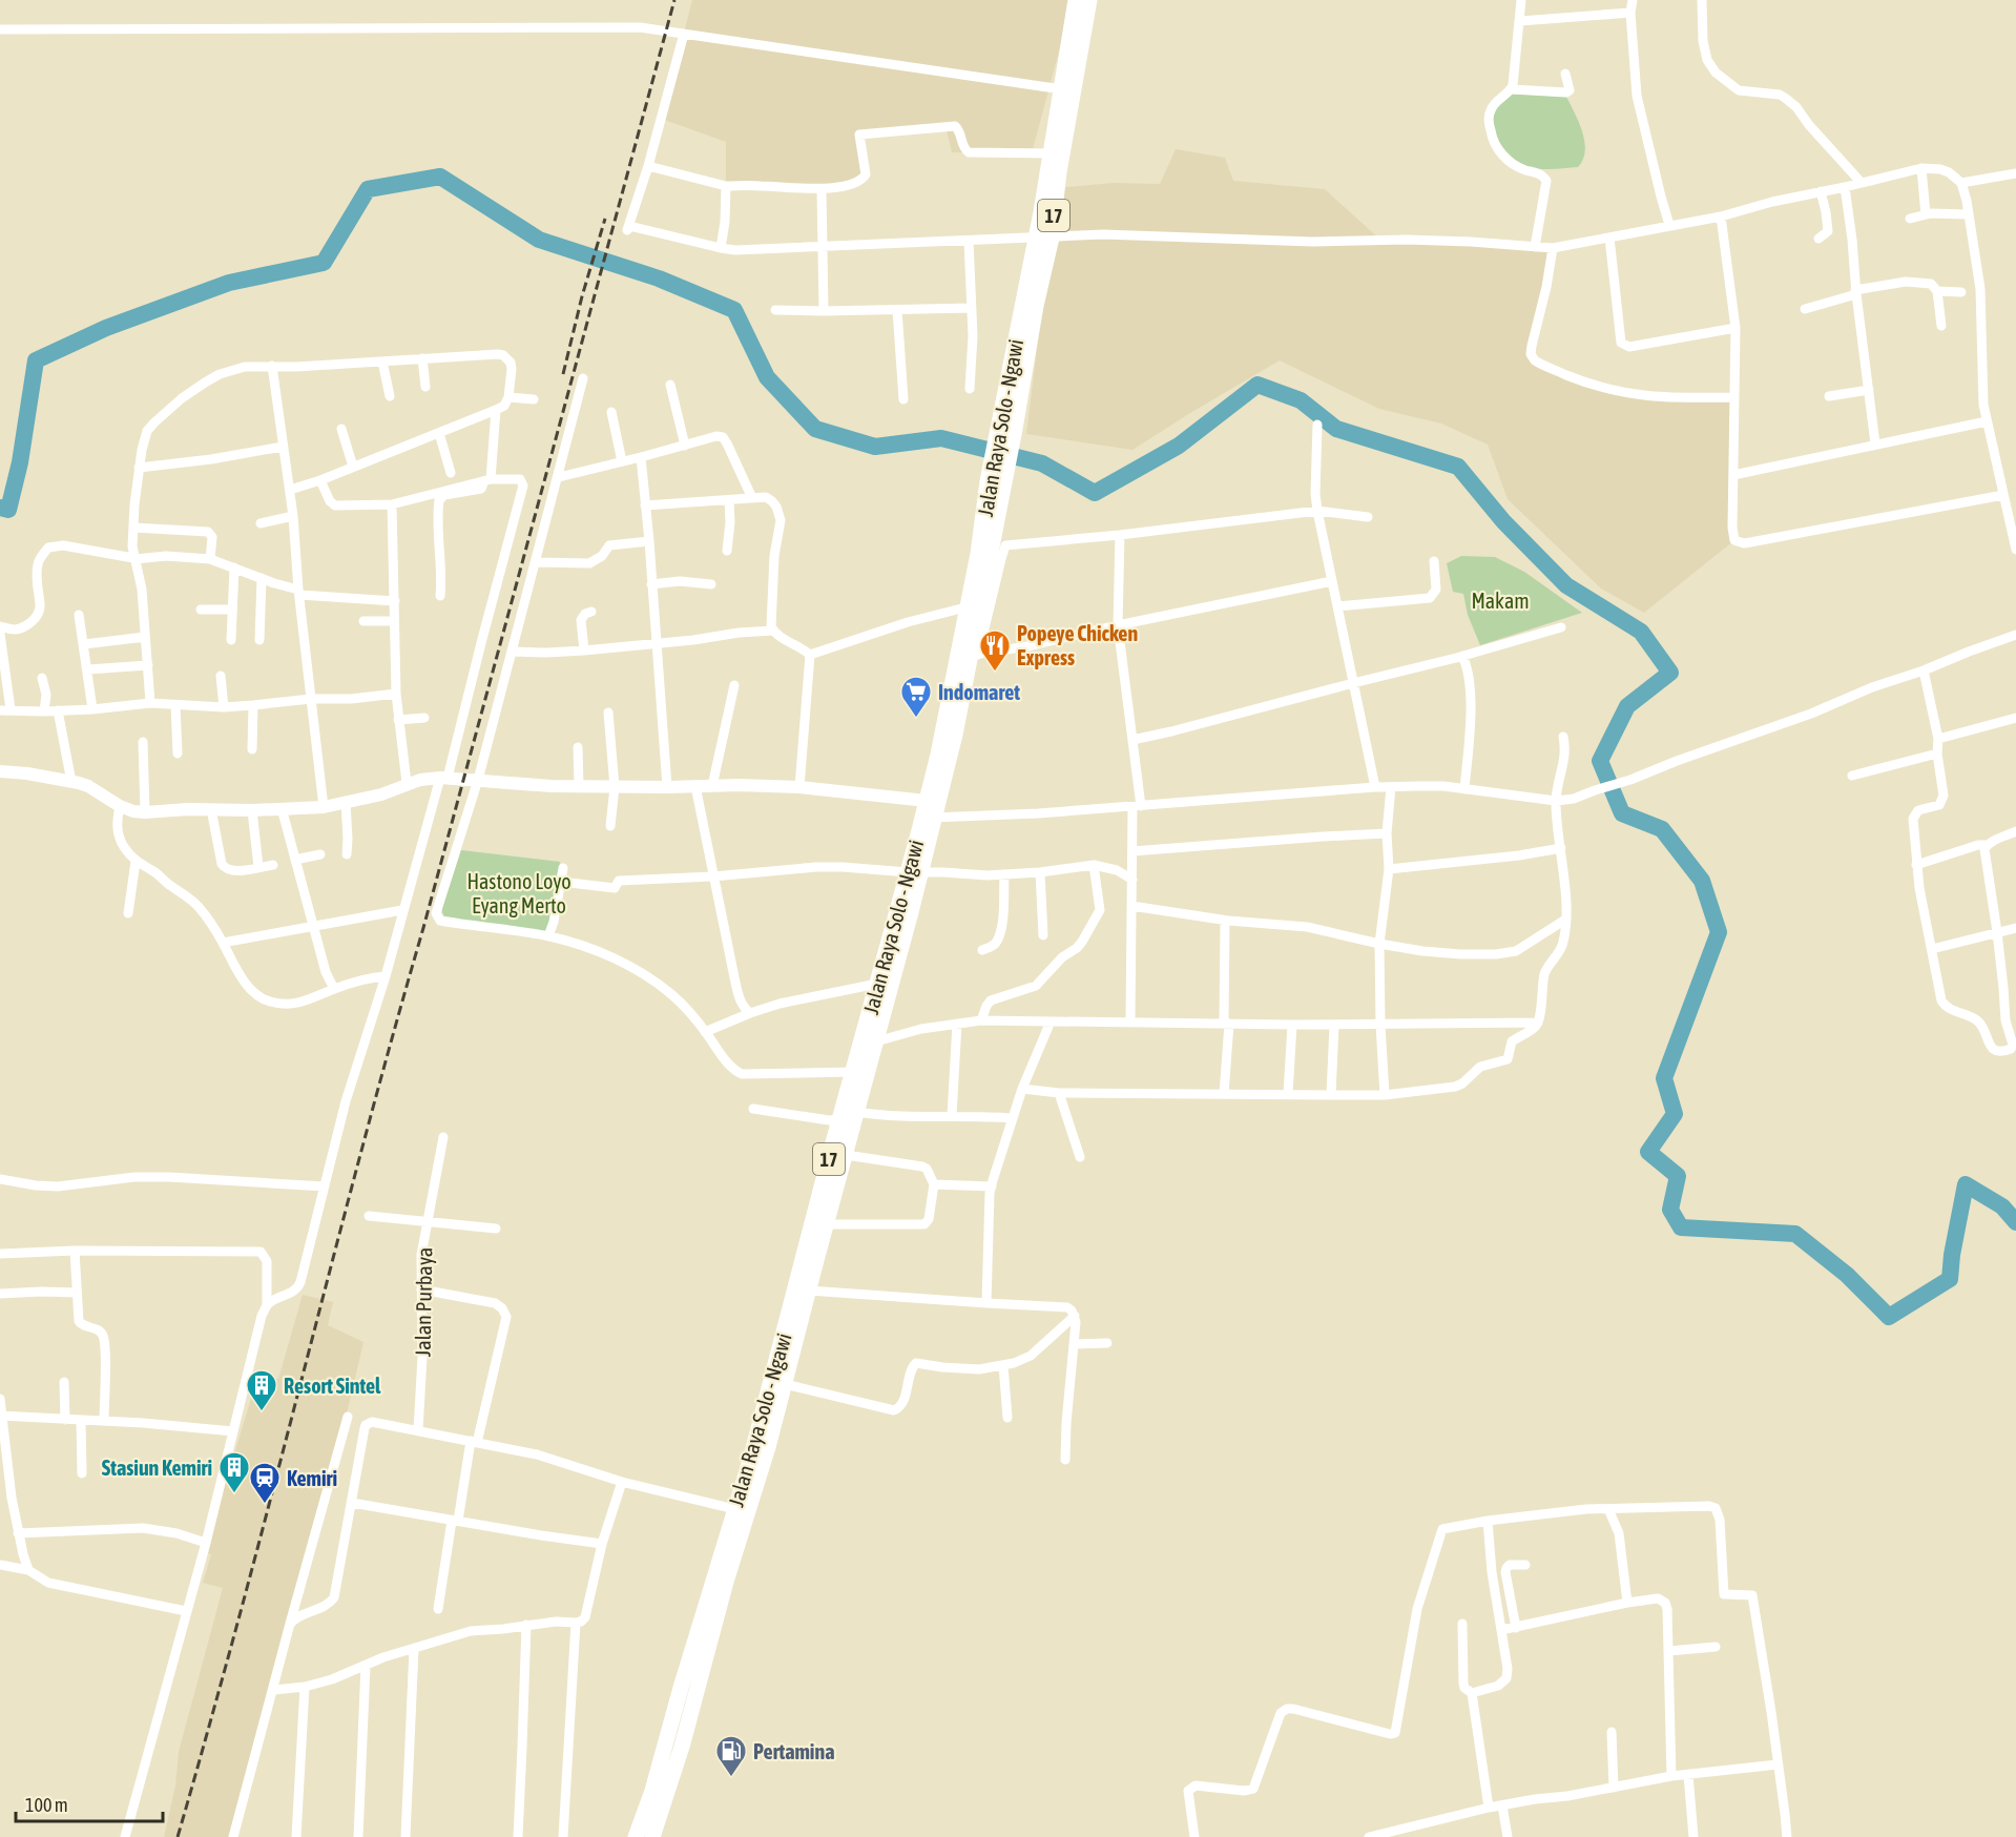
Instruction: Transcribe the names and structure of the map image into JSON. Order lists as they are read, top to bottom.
{
  "streets": {
    "highway": ["17", "Jalan Raya Solo - Ngawi"],
    "street": ["Jalan Purbaya"]
  },
  "parks": ["Makam", "Hastono Loyo Eyang Merto"],
  "places": {
    "restaurant": ["Popeye Chicken Express"],
    "supermarket": ["Indomaret"],
    "building": ["Resort Sintel", "Stasiun Kemiri"],
    "station": ["Kemiri"],
    "fuel station": ["Pertamina"]
  },
  "scale_bar": "100 m"
}
